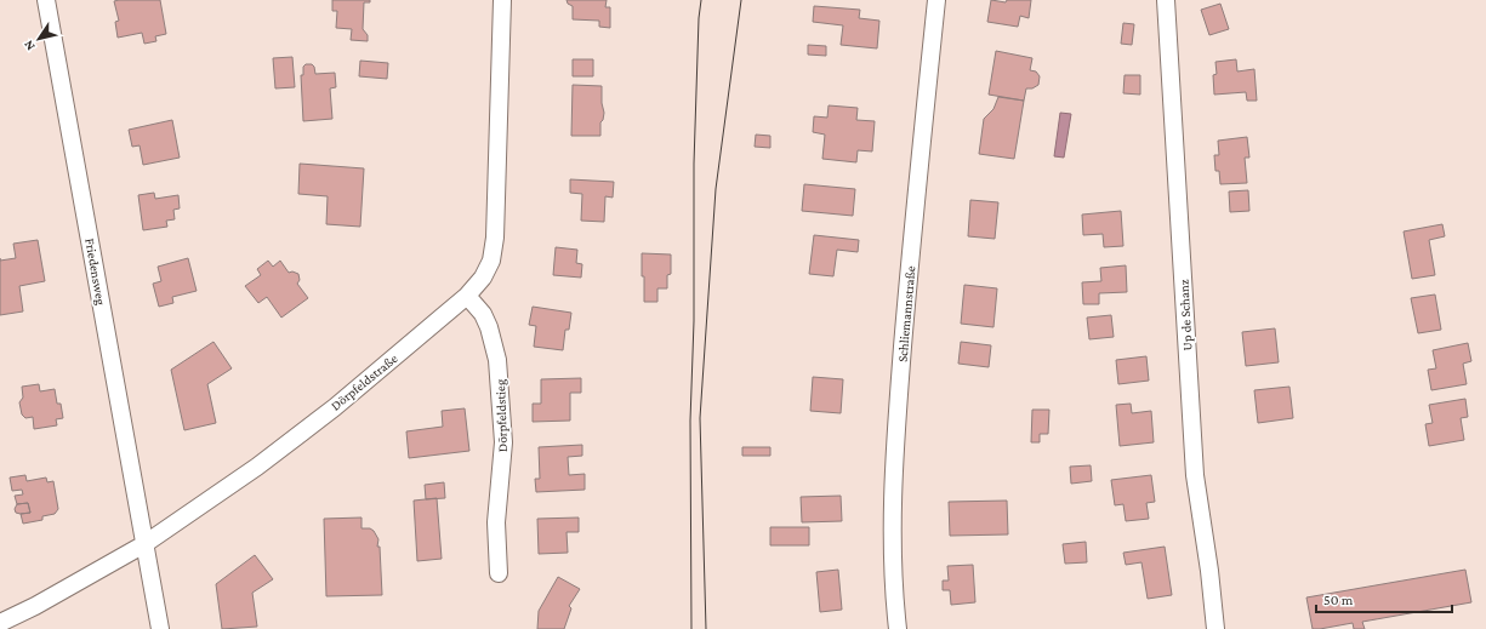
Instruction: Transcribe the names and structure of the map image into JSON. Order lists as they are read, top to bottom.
{
  "streets": {
    "street": [
      "Friedensweg",
      "Schliemannstraße",
      "Up de Schanz",
      "Dörpfeldstraße",
      "Dörpfeldstieg"
    ]
  },
  "crossings": [
    ["Friedensweg", "Dörpfeldstraße"],
    ["Dörpfeldstraße", "Dörpfeldstieg"]
  ],
  "scale_bar": "50 m",
  "north": "bottom left"
}
